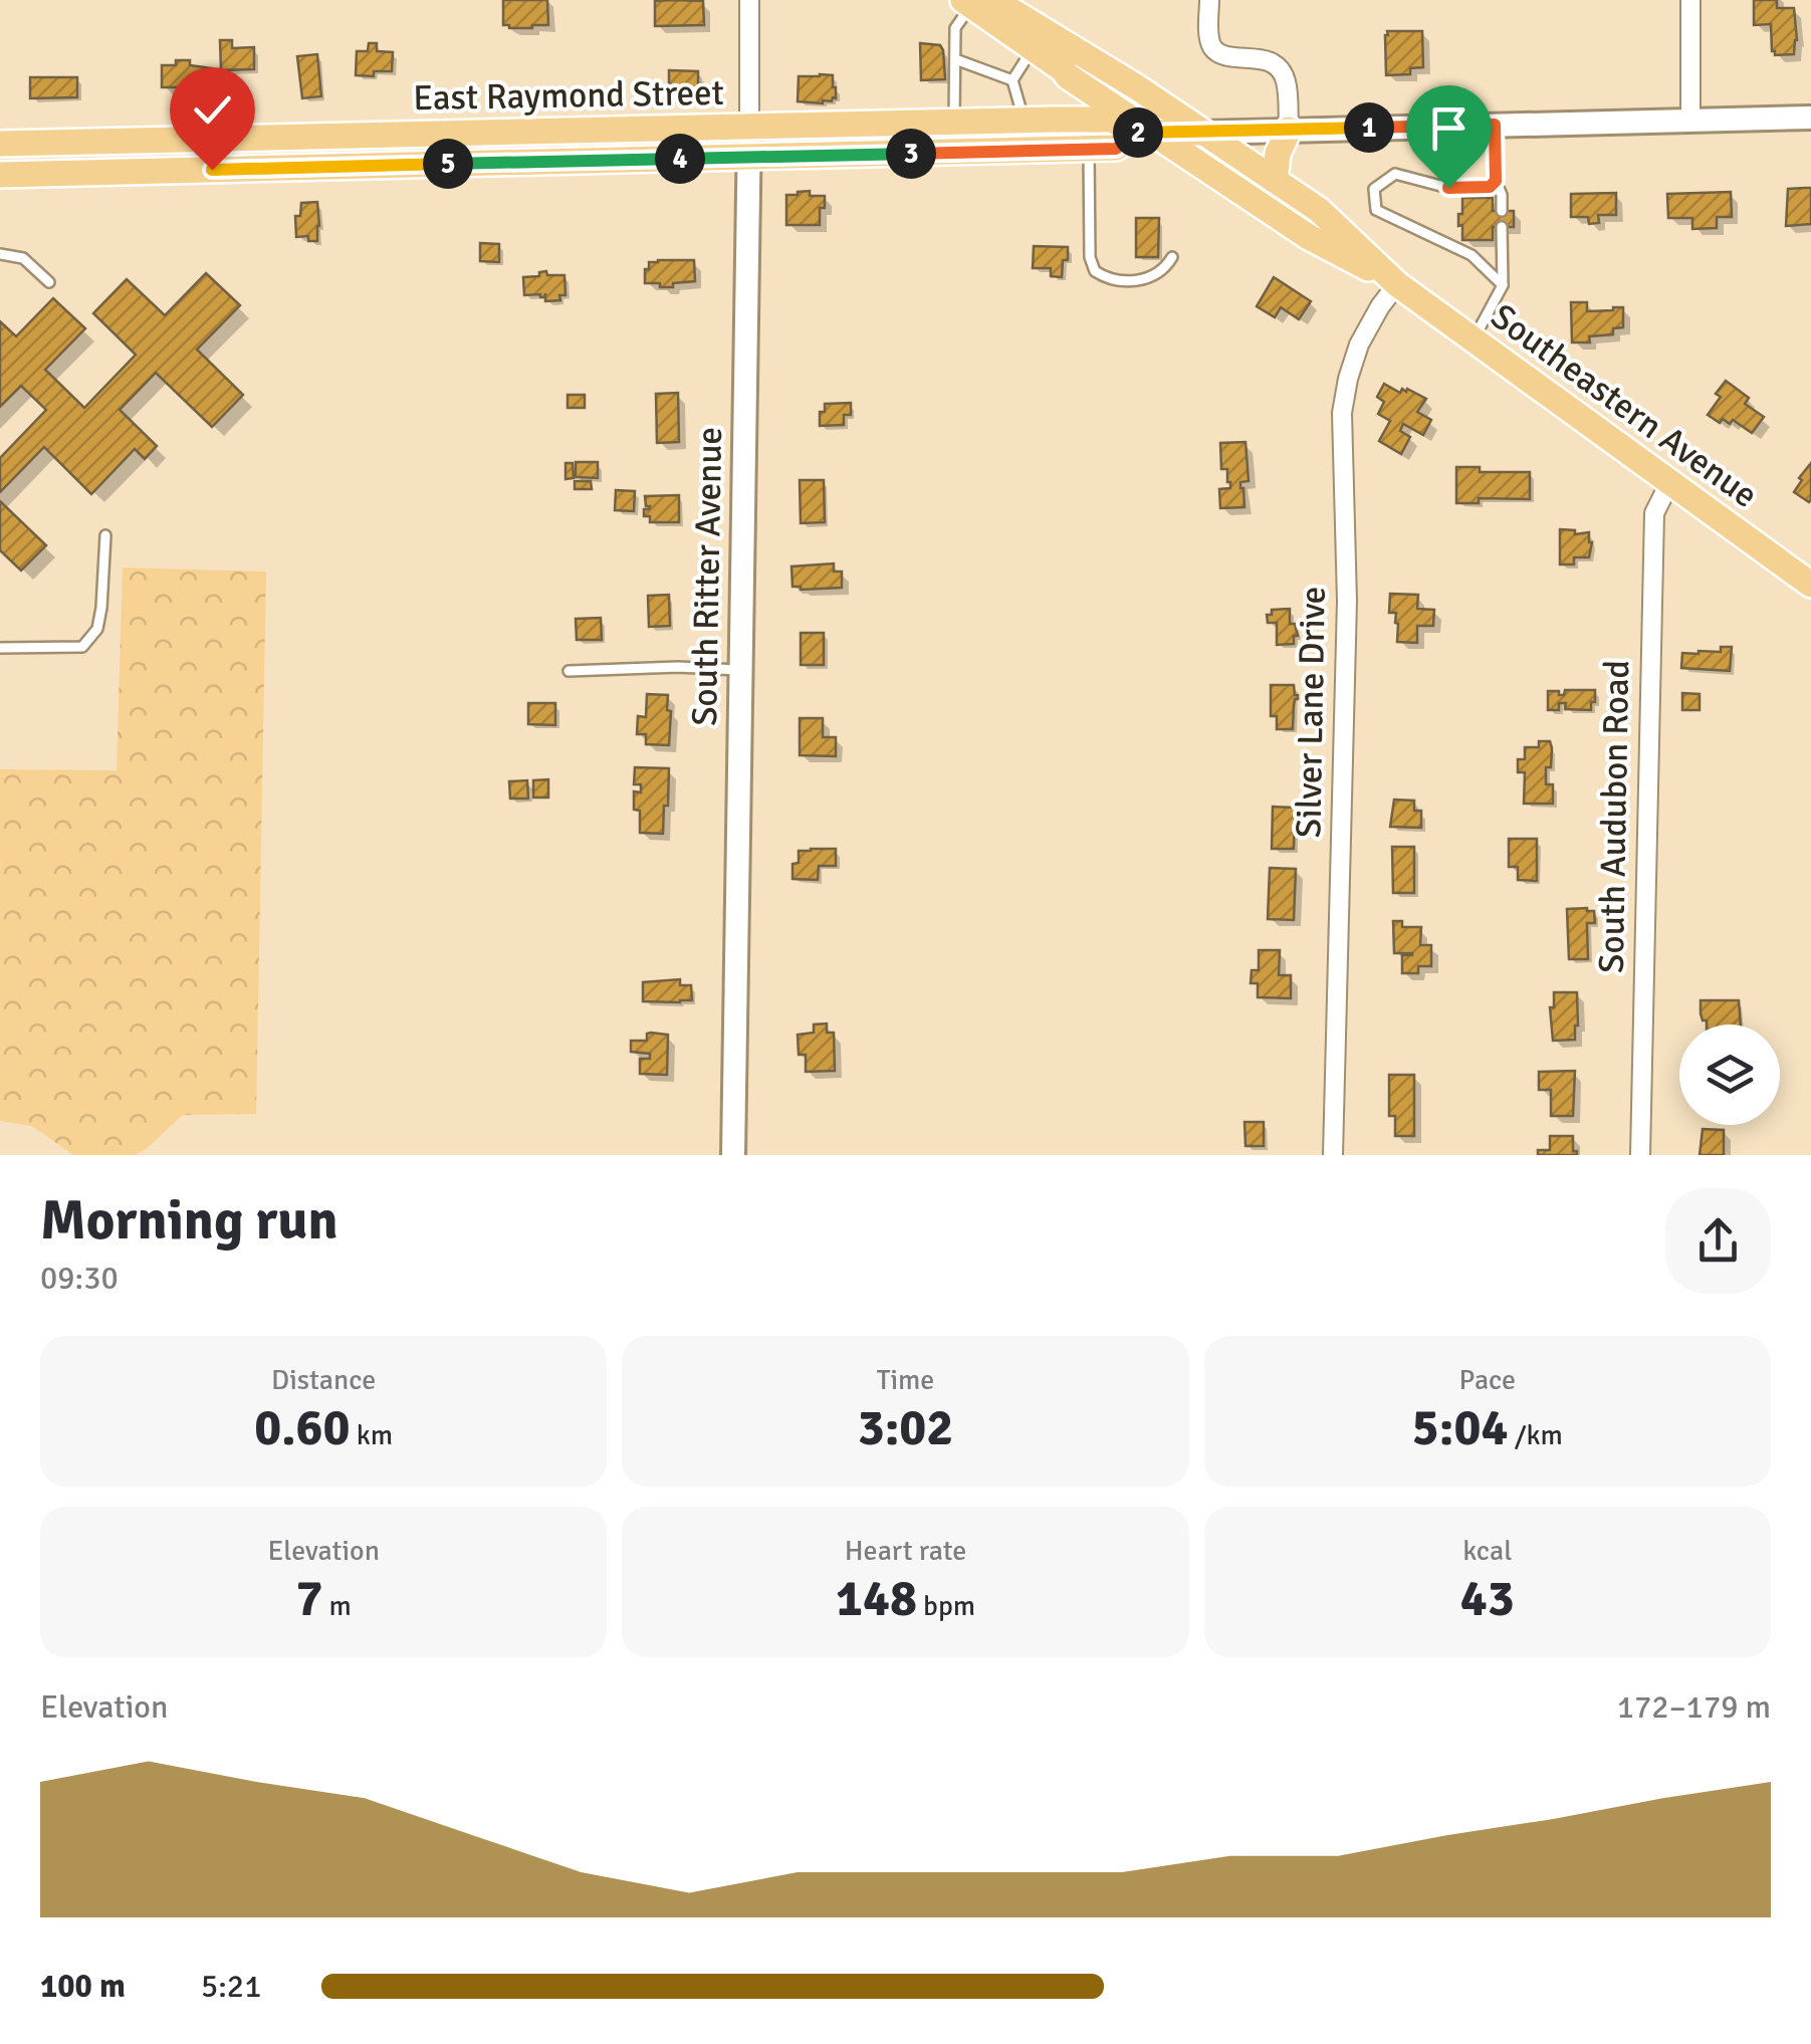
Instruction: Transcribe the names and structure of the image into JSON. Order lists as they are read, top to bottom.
{
  "streets": {
    "main road": ["East Raymond Street", "Southeastern Avenue"],
    "street": ["South Ritter Avenue", "Silver Lane Drive", "South Audubon Road"]
  },
  "crossings": [
    ["East Raymond Street", "Southeastern Avenue"],
    ["East Raymond Street", "South Ritter Avenue"],
    ["Southeastern Avenue", "Silver Lane Drive"],
    ["Southeastern Avenue", "South Audubon Road"]
  ],
  "page": {
    "pins": [
      "1",
      "2",
      "3",
      "4",
      "5"
    ],
    "heading": ["Morning run", "09:30"],
    "stats": [
      ["Distance", "0.60 km"],
      ["Time", "3:02"],
      ["Pace", "5:04 /km"],
      ["Elevation", "7 m"],
      ["Heart rate", "148 bpm"],
      ["kcal", "43"]
    ],
    "chart": ["Elevation", "172–179 m"],
    "list": [
      {
        "name": "100 m",
        "note": "5:21"
      }
    ]
  }
}
